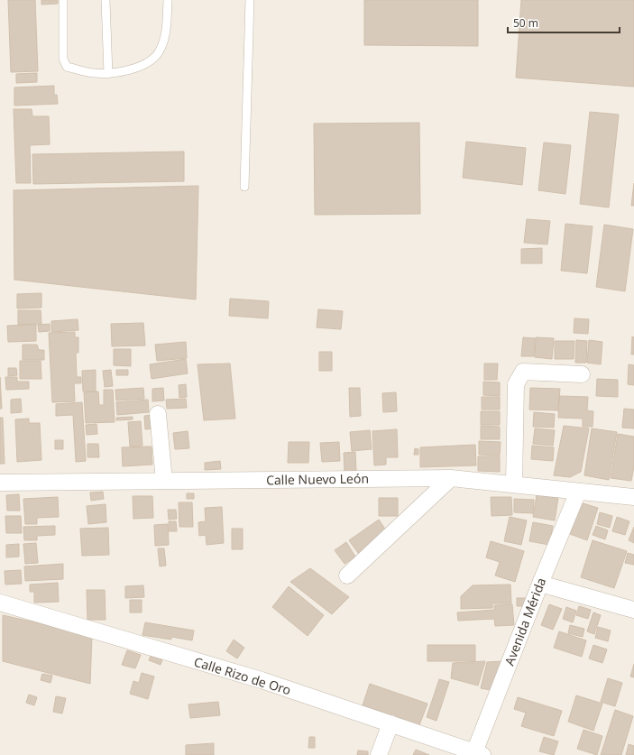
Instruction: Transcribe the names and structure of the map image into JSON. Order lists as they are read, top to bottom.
{
  "streets": {
    "street": ["Calle Nuevo León", "Avenida Mérida", "Calle Rizo de Oro"]
  },
  "crossings": [
    ["Calle Nuevo León", "Avenida Mérida"],
    ["Avenida Mérida", "Calle Rizo de Oro"]
  ],
  "scale_bar": "50 m"
}
